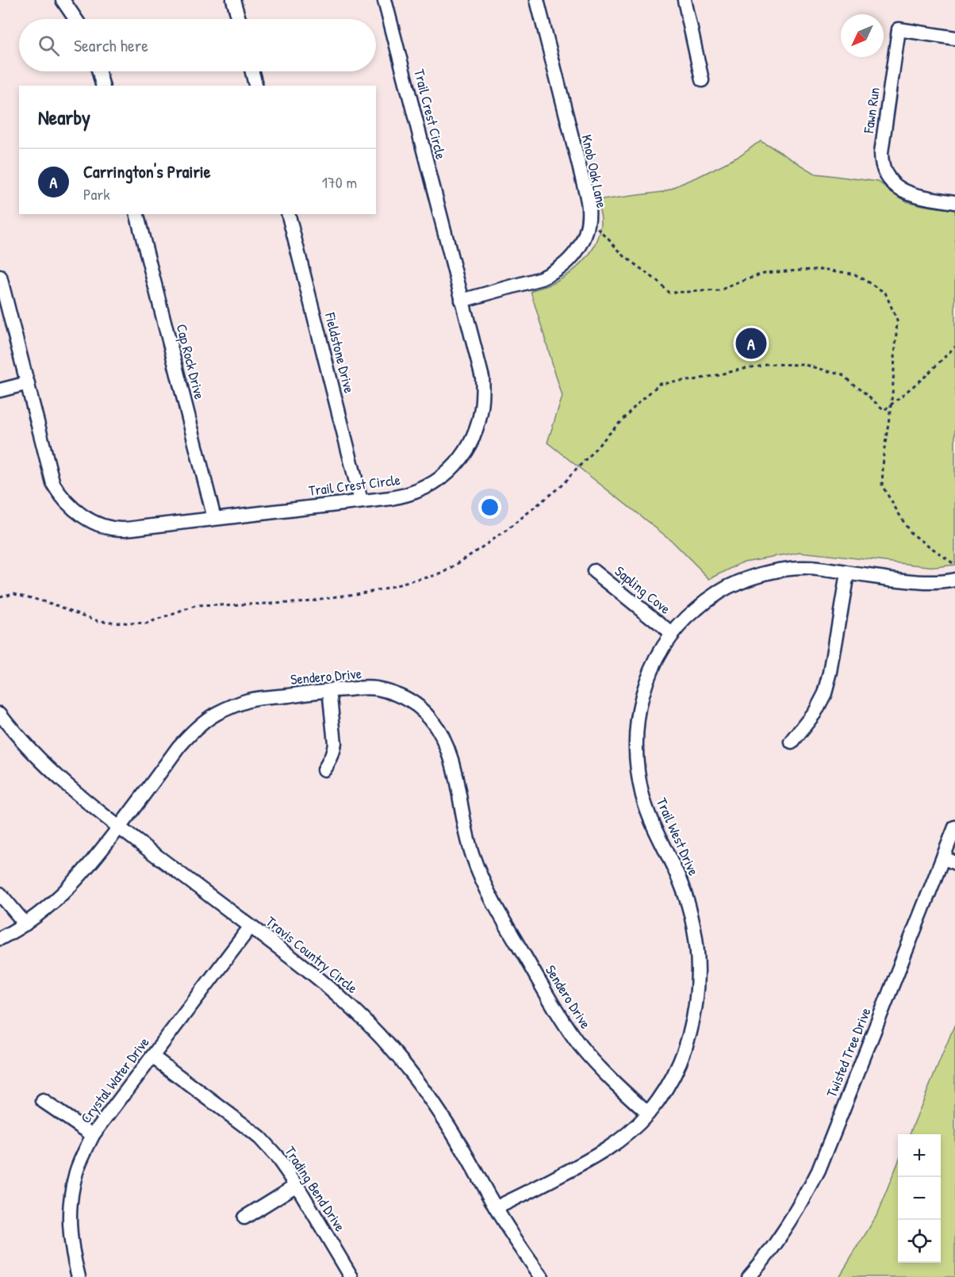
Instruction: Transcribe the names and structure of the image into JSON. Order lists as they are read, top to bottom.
{
  "streets": {
    "street": [
      "Fawn Run",
      "Trail Crest Circle",
      "Knob Oak Lane",
      "Fieldstone Drive",
      "Cap Rock Drive",
      "Sapling Cove",
      "Sendero Drive",
      "Trail West Drive",
      "Travis Country Circle",
      "Twisted Tree Drive",
      "Crystal Water Drive",
      "Trading Bend Drive"
    ]
  },
  "crossings": [
    ["Trail Crest Circle", "Knob Oak Lane"],
    ["Trail Crest Circle", "Fieldstone Drive"],
    ["Trail Crest Circle", "Cap Rock Drive"],
    ["Sapling Cove", "Trail West Drive"],
    ["Sendero Drive", "Trail West Drive"],
    ["Sendero Drive", "Travis Country Circle"],
    ["Trail West Drive", "Travis Country Circle"],
    ["Travis Country Circle", "Crystal Water Drive"],
    ["Crystal Water Drive", "Trading Bend Drive"]
  ],
  "north": "bottom left",
  "page": {
    "search": "Search here",
    "heading": "Nearby",
    "list": [
      {
        "mark": "A",
        "name": "Carrington's Prairie",
        "note": "Park",
        "value": "170 m"
      }
    ],
    "pins": "A",
    "map_buttons": ["+", "−"]
  }
}
